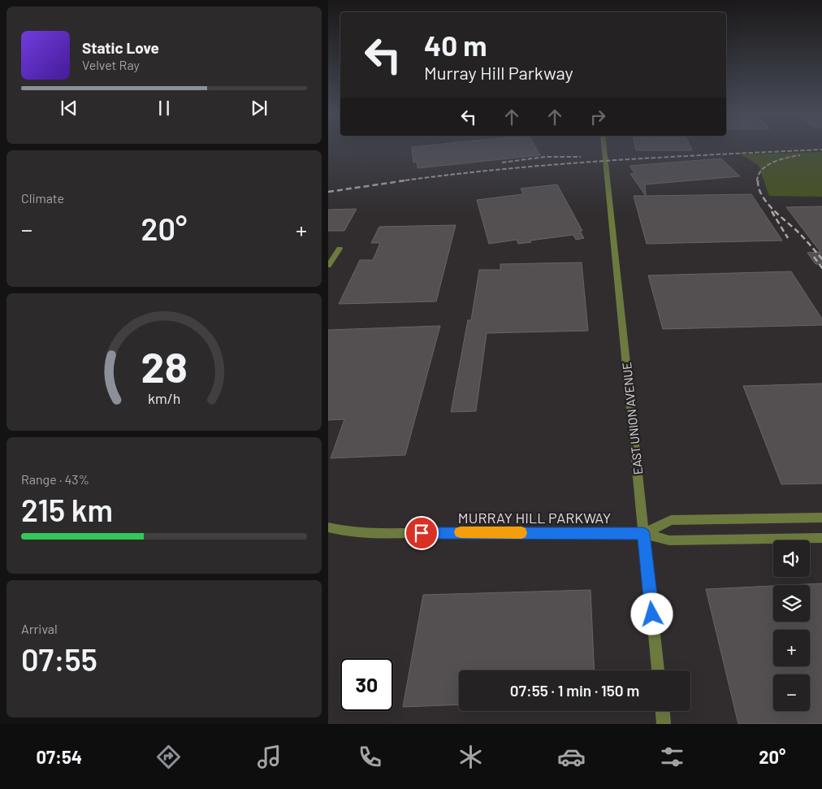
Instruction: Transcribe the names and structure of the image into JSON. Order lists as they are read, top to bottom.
{
  "streets": {
    "street": ["EAST UNION AVENUE", "MURRAY HILL PARKWAY"]
  },
  "crossings": [
    ["EAST UNION AVENUE", "MURRAY HILL PARKWAY"]
  ],
  "page": {
    "turn": ["40 m", "Murray Hill Parkway"],
    "song": ["Static Love", "Velvet Ray"],
    "tile": [
      "Climate",
      ["Range · 43%", "215 km"],
      ["Arrival", "07:55"]
    ],
    "heat": ["−", "20°", "+"],
    "map_buttons": ["+", "−"],
    "limit": "30",
    "trip": "07:55 · 1 min · 150 m",
    "tabs": ["07:54", "20°"],
    "gauge": ["28", "km/h"]
  }
}
